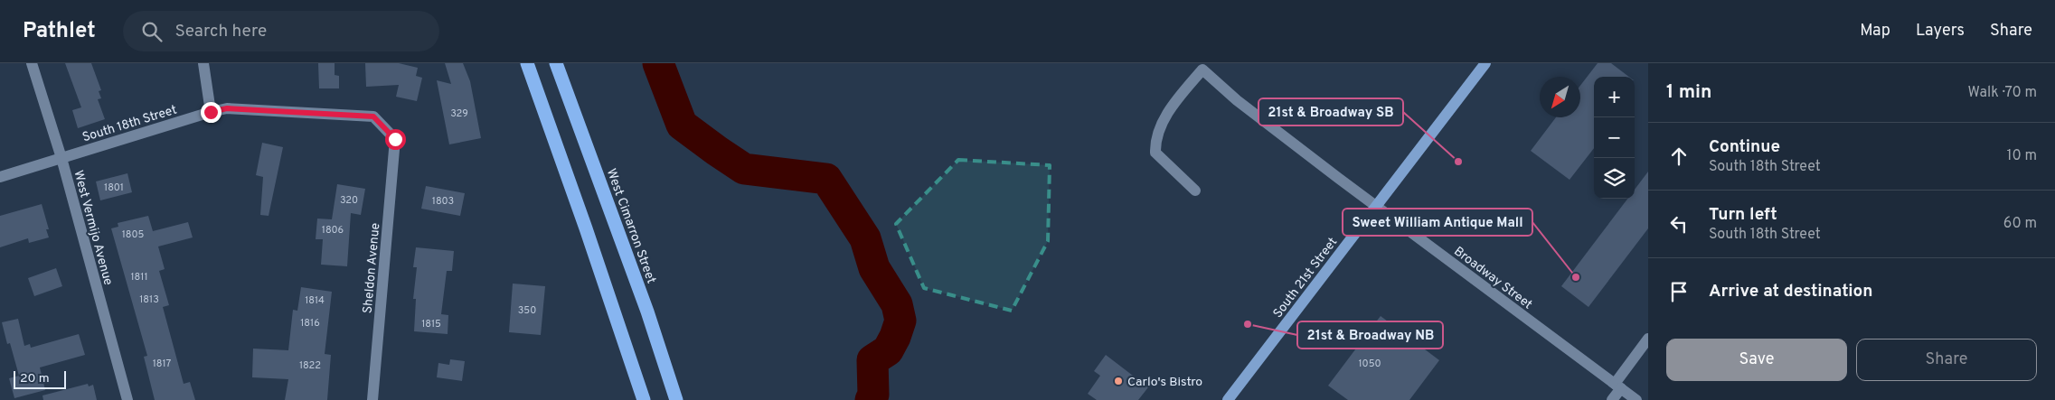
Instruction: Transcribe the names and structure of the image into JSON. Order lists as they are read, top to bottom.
{
  "streets": {
    "highway": ["West Cimarron Street"],
    "main road": ["South 21st Street"],
    "street": [
      "South 18th Street",
      "West Vermijo Avenue",
      "Sheldon Avenue",
      "Broadway Street"
    ]
  },
  "crossings": [
    ["South 18th Street", "West Vermijo Avenue"],
    ["South 18th Street", "Sheldon Avenue"],
    ["South 21st Street", "Broadway Street"]
  ],
  "places": [
    "21st & Broadway SB",
    "Sweet William Antique Mall",
    "21st & Broadway NB",
    "Carlo's Bistro"
  ],
  "house_numbers": [
    "329",
    "1801",
    "320",
    "1803",
    "1806",
    "1805",
    "1811",
    "1813",
    "1814",
    "350",
    "1816",
    "1815",
    "1817",
    "1050",
    "1822"
  ],
  "scale_bar": "20 m",
  "north": "bottom left",
  "page": {
    "header": "Pathlet",
    "search": "Search here",
    "nav": ["Map", "Layers", "Share"],
    "heading": ["1 min", "Walk · 70 m"],
    "map_buttons": ["+", "−"],
    "list": [
      ["Continue", "South 18th Street", "10 m"],
      ["Turn left", "South 18th Street", "60 m"],
      "Arrive at destination"
    ],
    "buttons": ["Save", "Share"],
    "scale": "20 m"
  }
}
